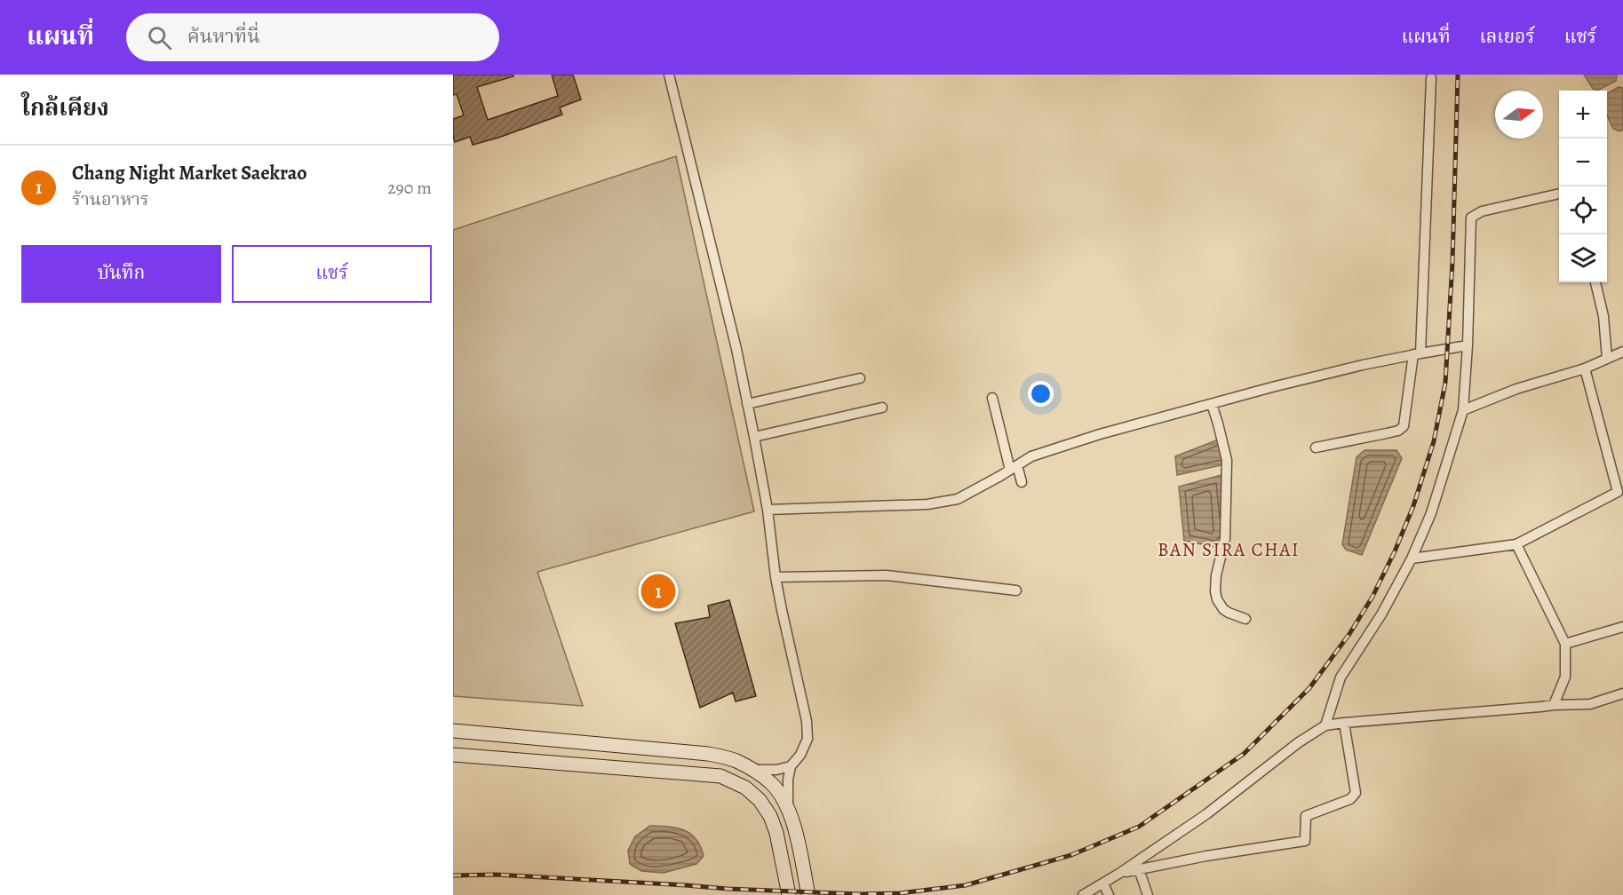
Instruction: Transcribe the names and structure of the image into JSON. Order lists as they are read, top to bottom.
{
  "districts": ["BAN SIRA CHAI"],
  "north": "right",
  "page": {
    "header": "แผนที่",
    "search": "ค้นหาที่นี่",
    "nav": ["แผนที่", "เลเยอร์", "แชร์"],
    "heading": "ใกล้เคียง",
    "map_buttons": ["+", "−"],
    "list": [
      {
        "mark": "1",
        "name": "Chang Night Market Saekrao",
        "note": "ร้านอาหาร",
        "value": "290 m"
      }
    ],
    "buttons": ["บันทึก", "แชร์"],
    "pins": "1"
  }
}
